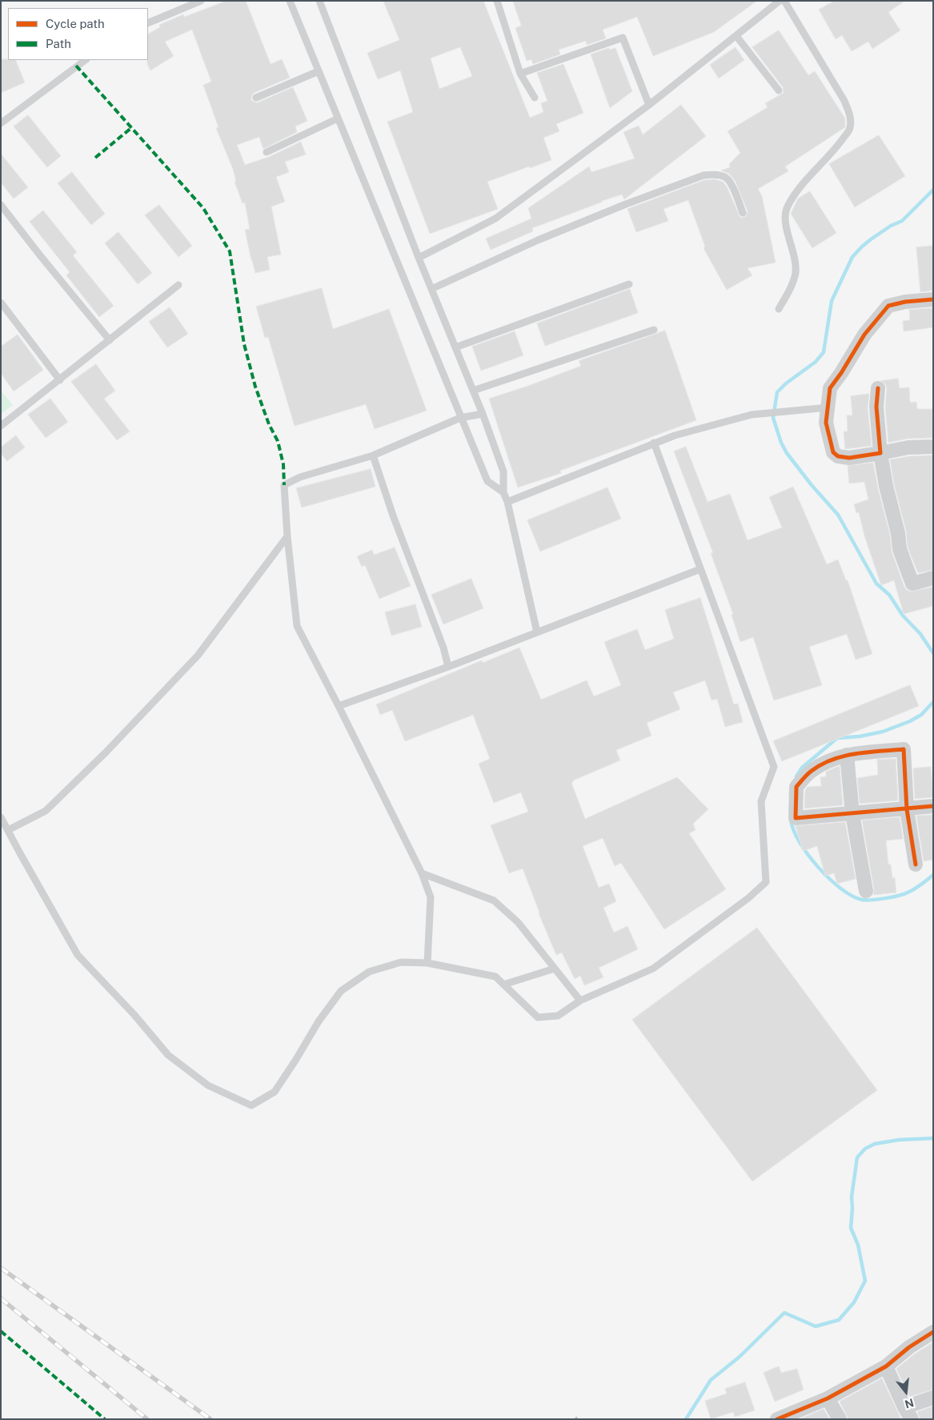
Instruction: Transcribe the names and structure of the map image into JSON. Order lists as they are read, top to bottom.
{
  "legend": ["Cycle path", "Path"],
  "north": "bottom"
}
